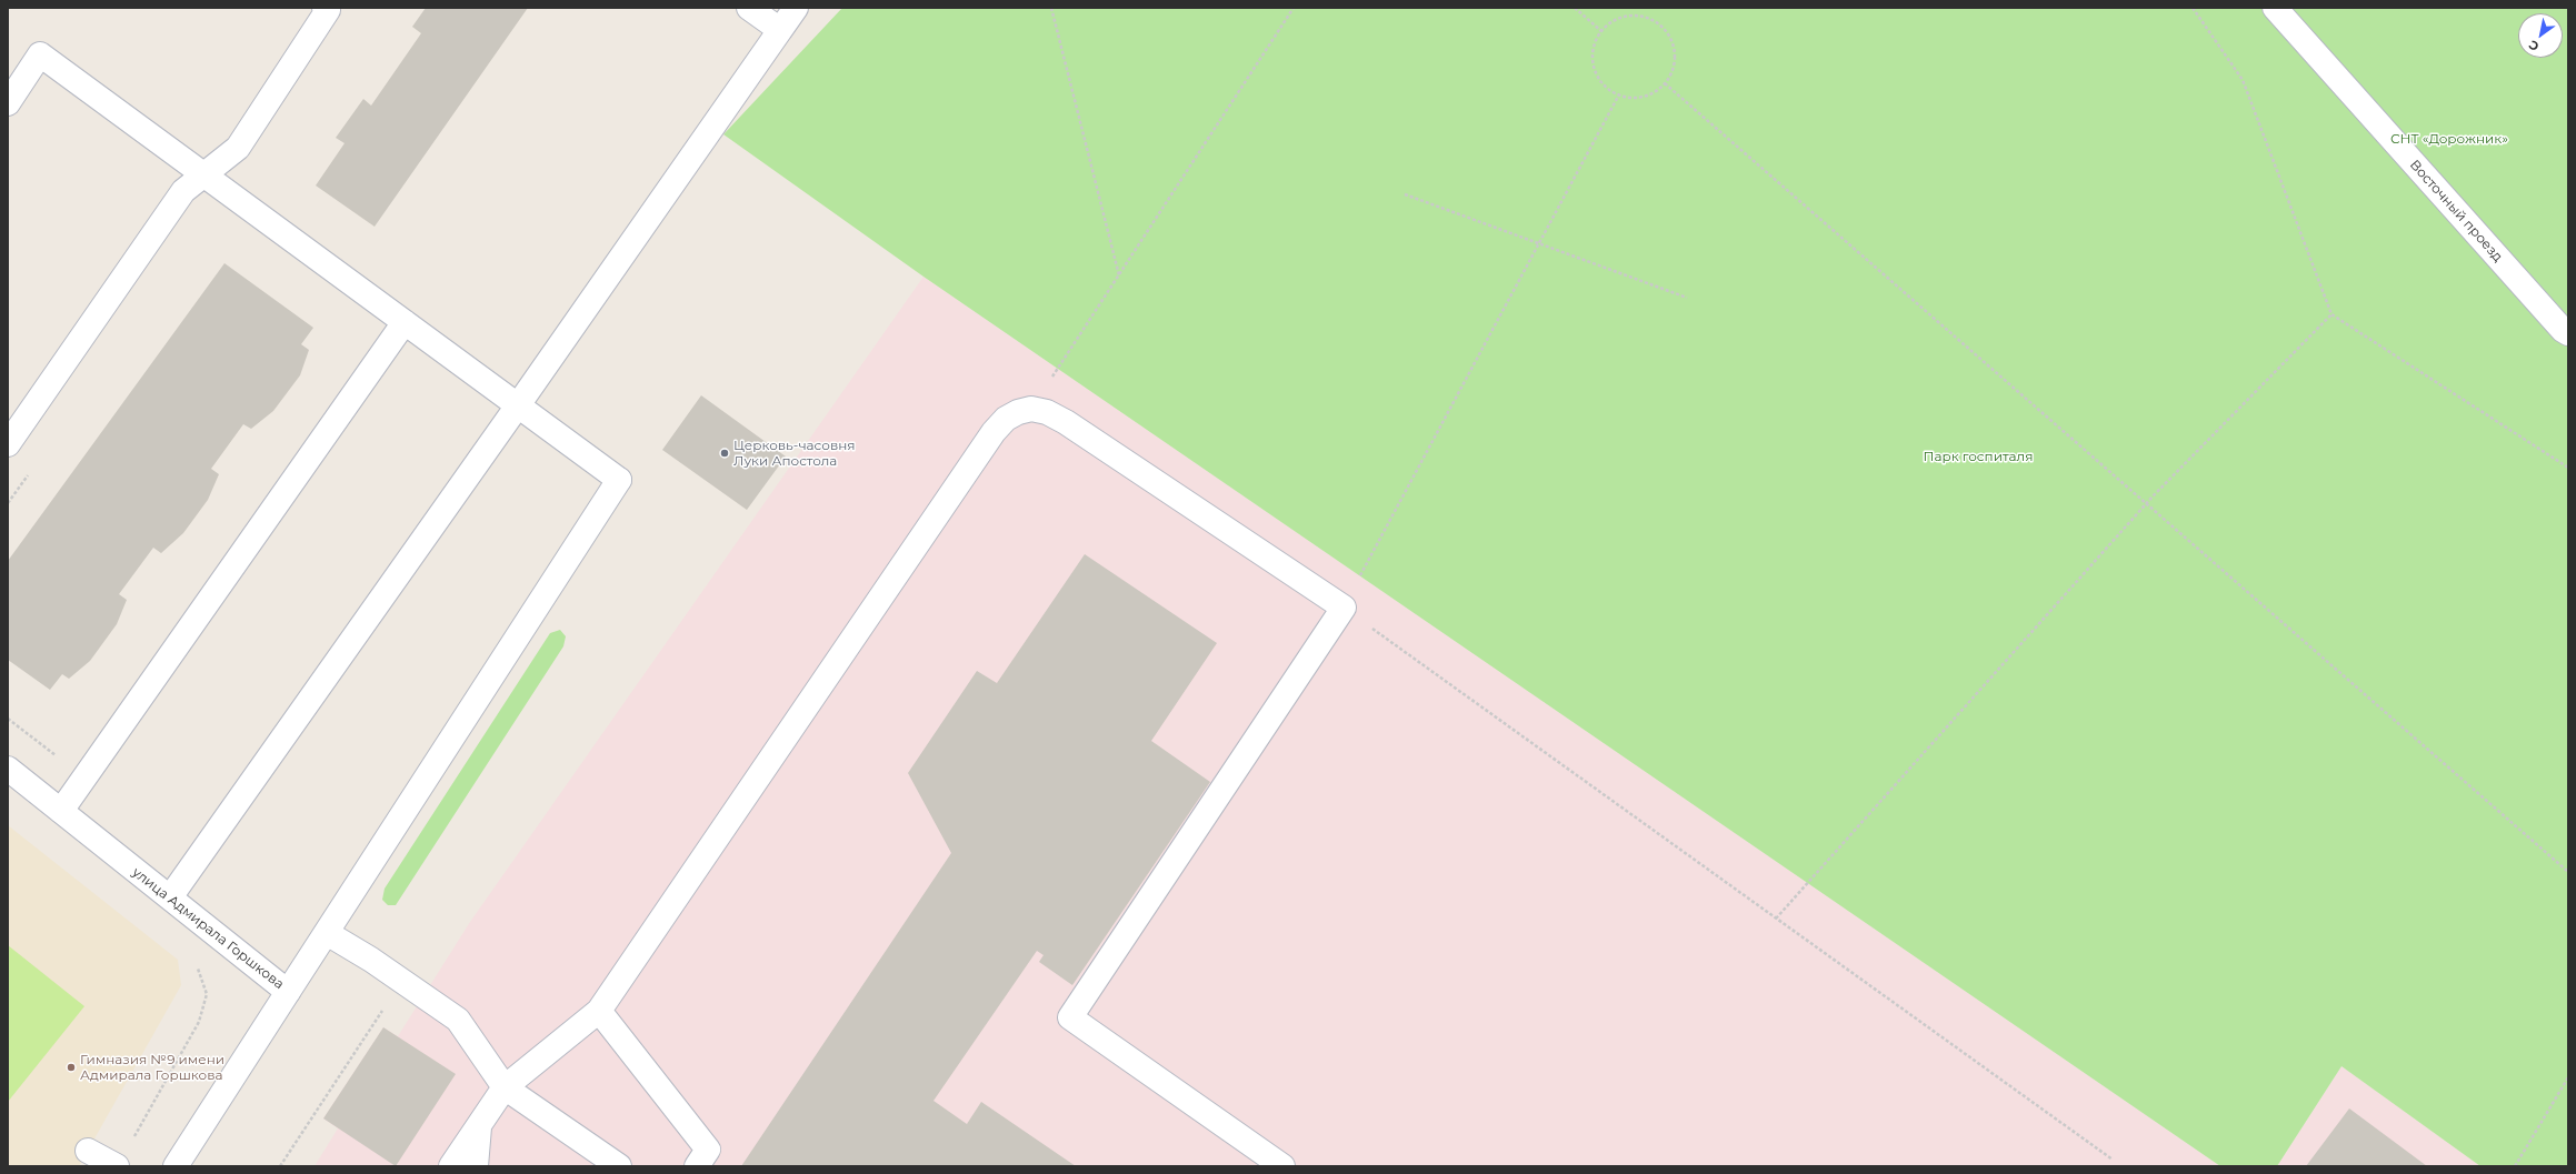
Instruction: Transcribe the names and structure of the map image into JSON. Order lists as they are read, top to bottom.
{
  "streets": {
    "street": ["Восточный проезд", "улица Адмирала Горшкова"]
  },
  "parks": ["СНТ «Дорожник»", "Парк госпиталя"],
  "places": ["Церковь-часовня Луки Апостола", "Гимназия №9 имени Адмирала Горшкова"],
  "north": "bottom left"
}
